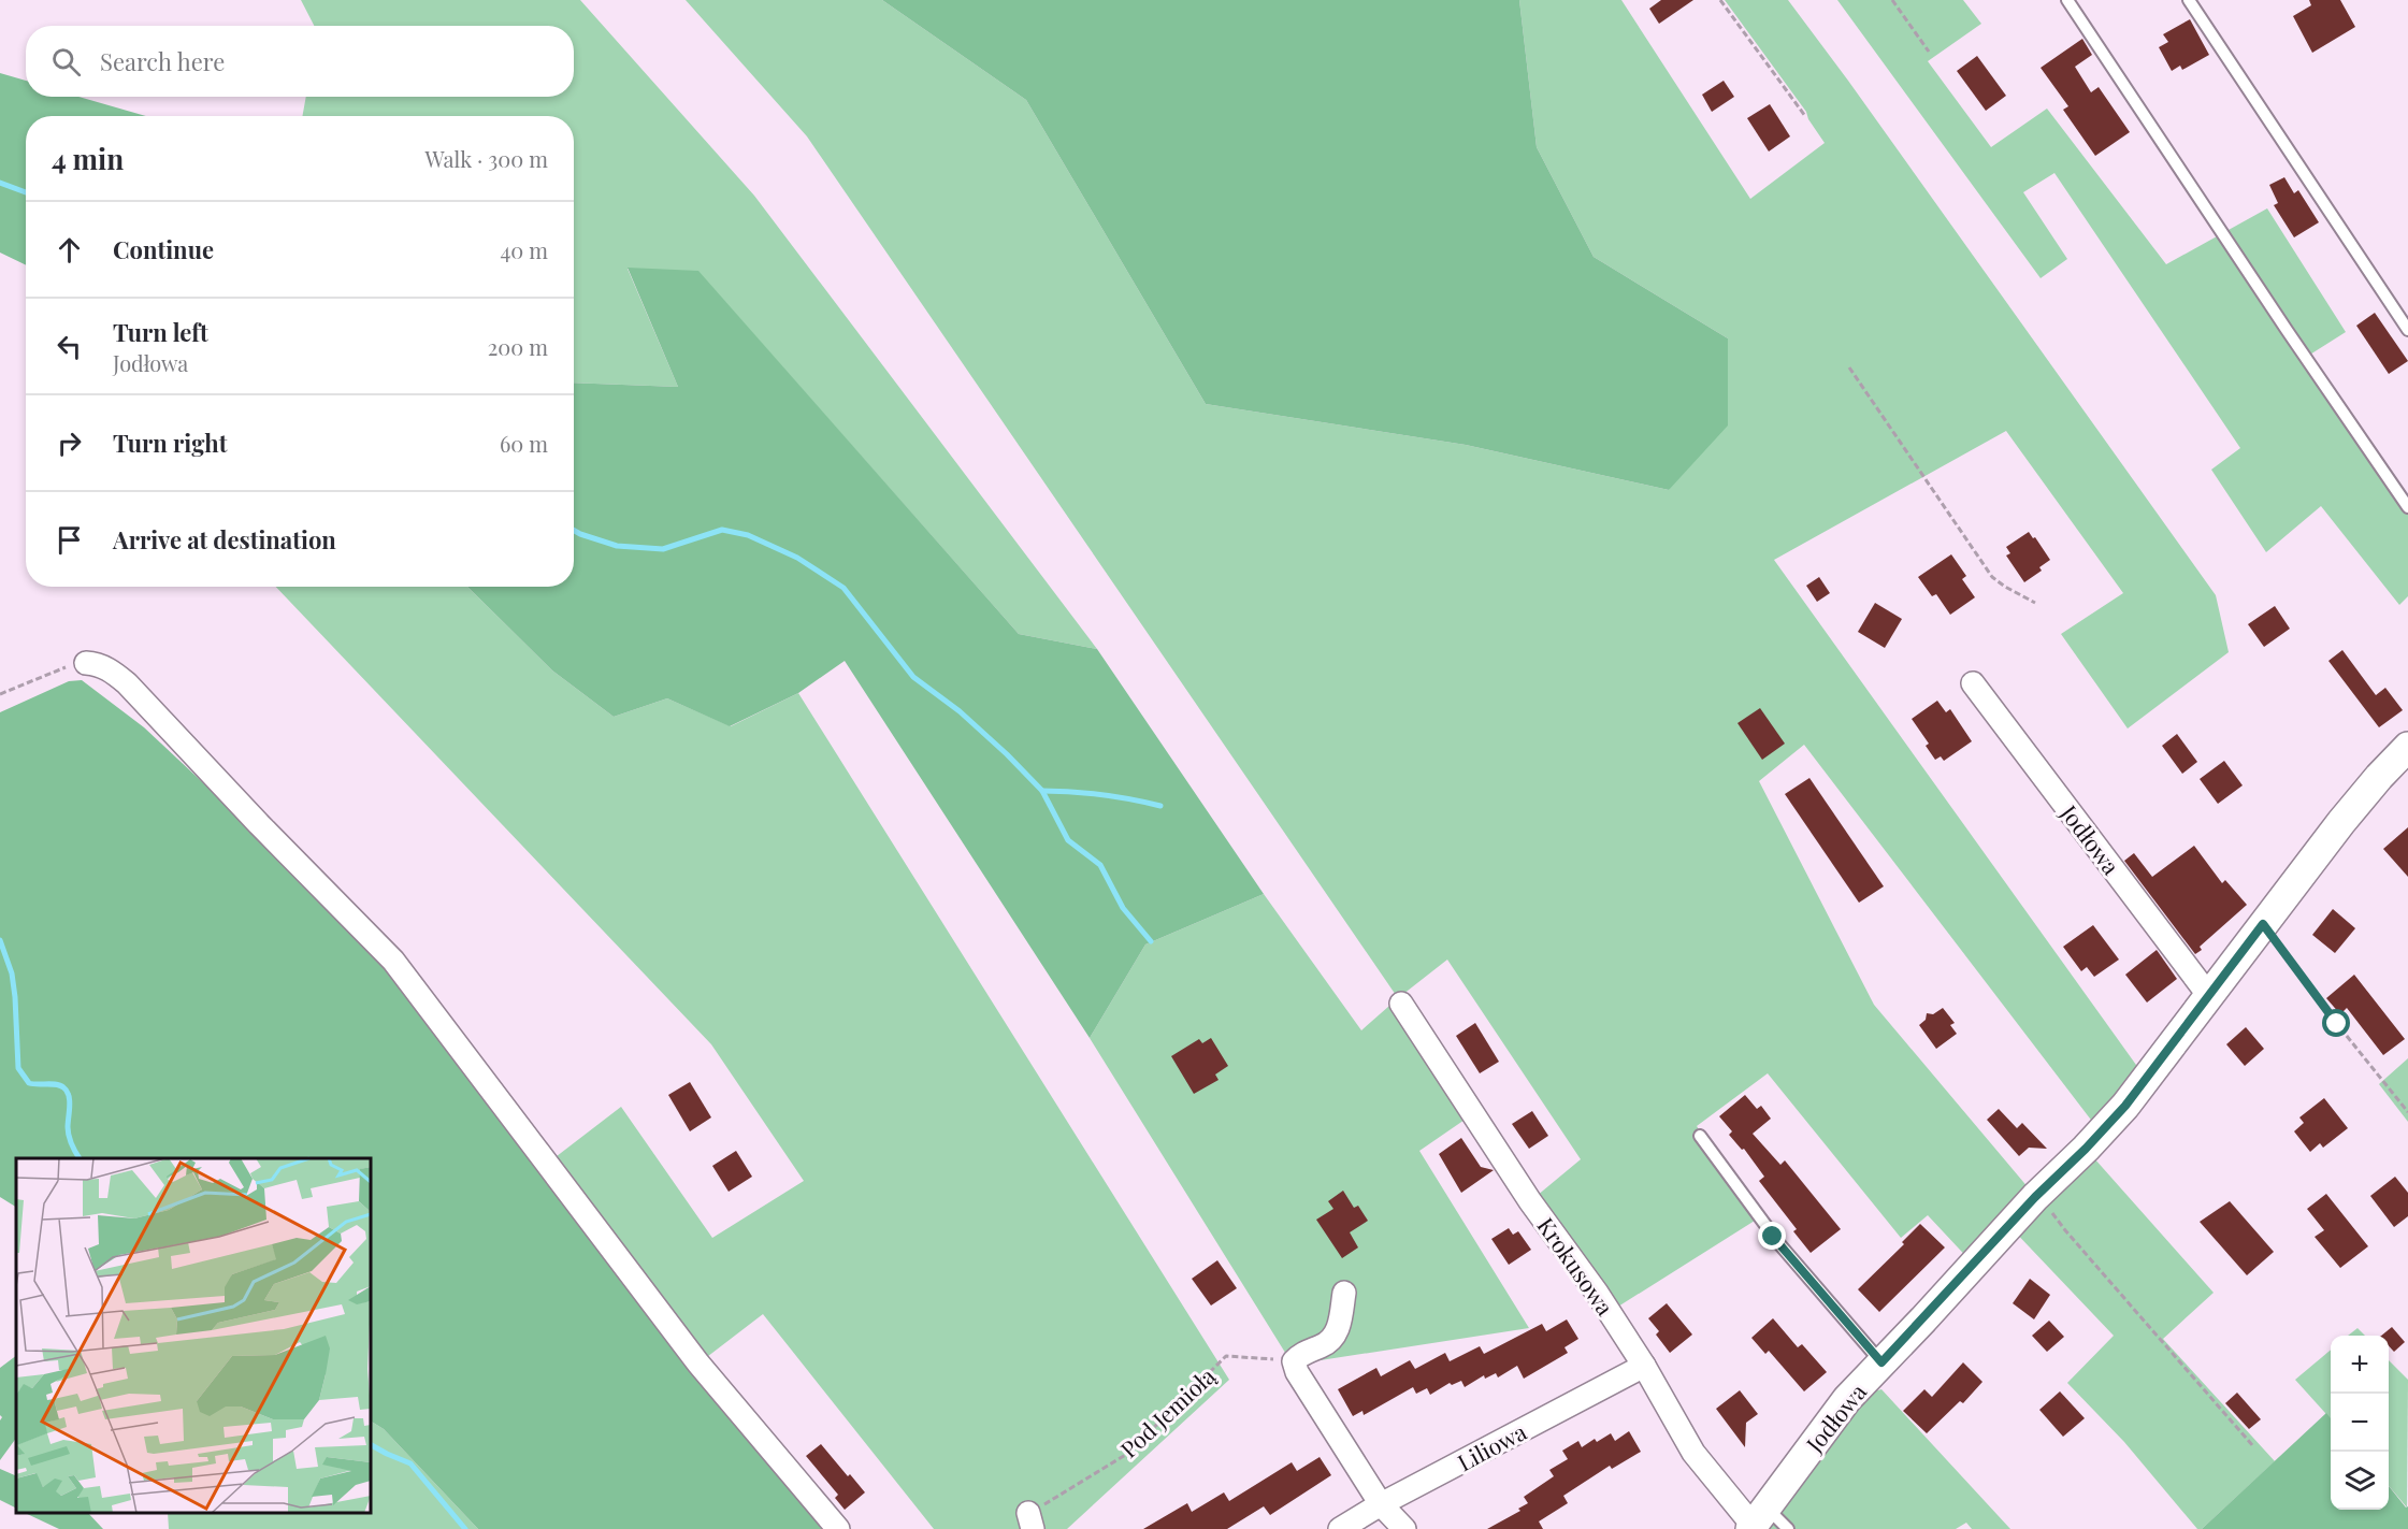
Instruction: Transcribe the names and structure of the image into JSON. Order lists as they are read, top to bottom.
{
  "streets": {
    "street": ["Jodłowa", "Krokusowa", "Liliowa"],
    "path": ["Pod Jemiołą"]
  },
  "crossings": [
    ["Jodłowa", "Krokusowa"],
    ["Krokusowa", "Liliowa"]
  ],
  "page": {
    "search": "Search here",
    "heading": ["4 min", "Walk · 300 m"],
    "list": [
      ["Continue", "40 m"],
      ["Turn left", "Jodłowa", "200 m"],
      ["Turn right", "60 m"],
      "Arrive at destination"
    ],
    "map_buttons": ["+", "−"]
  }
}
